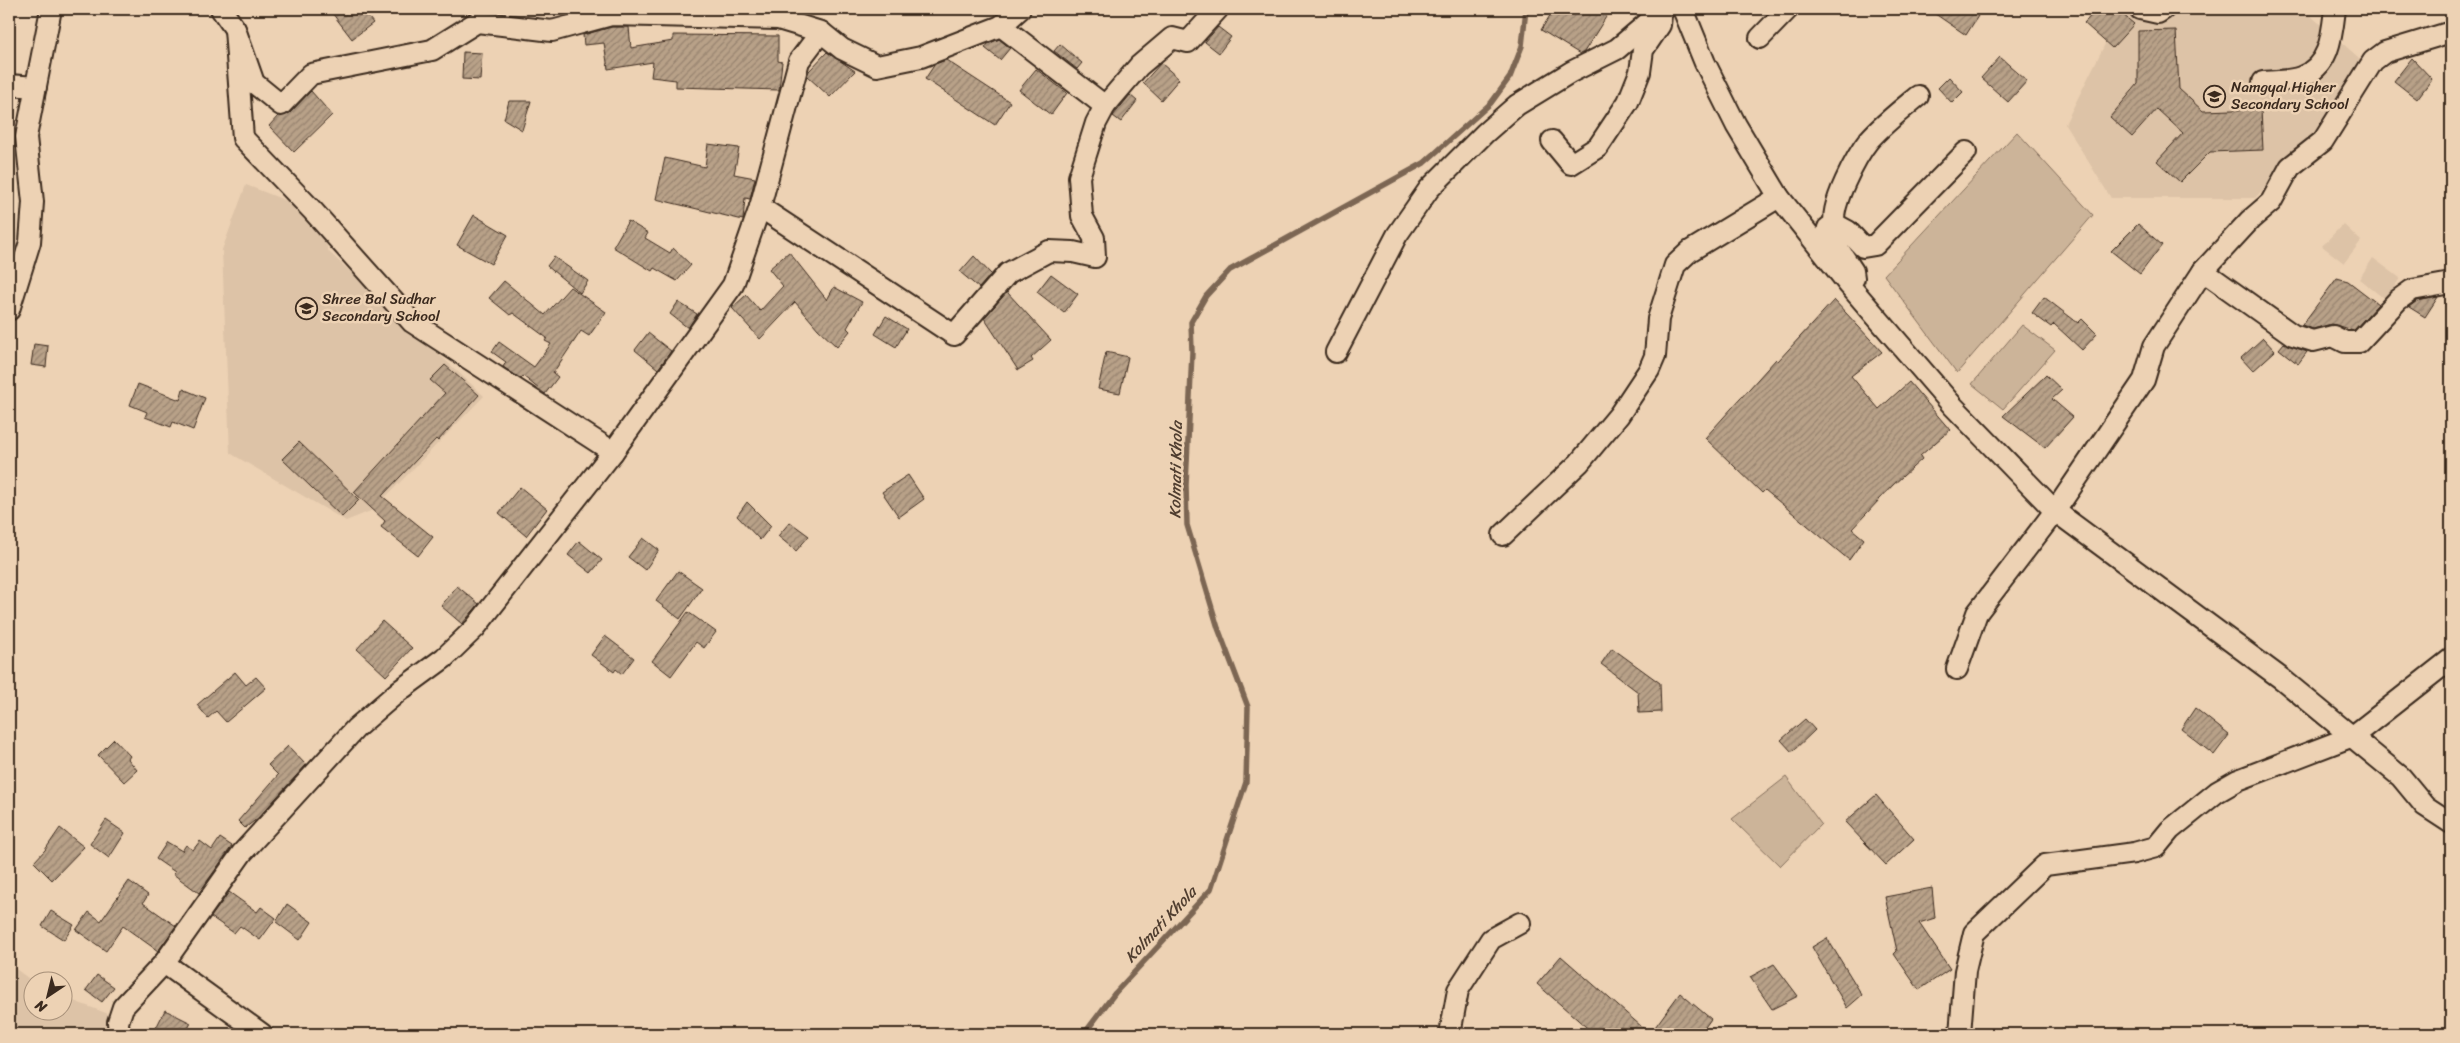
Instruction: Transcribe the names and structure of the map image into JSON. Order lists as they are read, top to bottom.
{
  "water": ["Kolmati Khola"],
  "places": {
    "school or university": ["Namgyal Higher Secondary School", "Shree Bal Sudhar Secondary School"]
  },
  "north": "bottom left"
}
